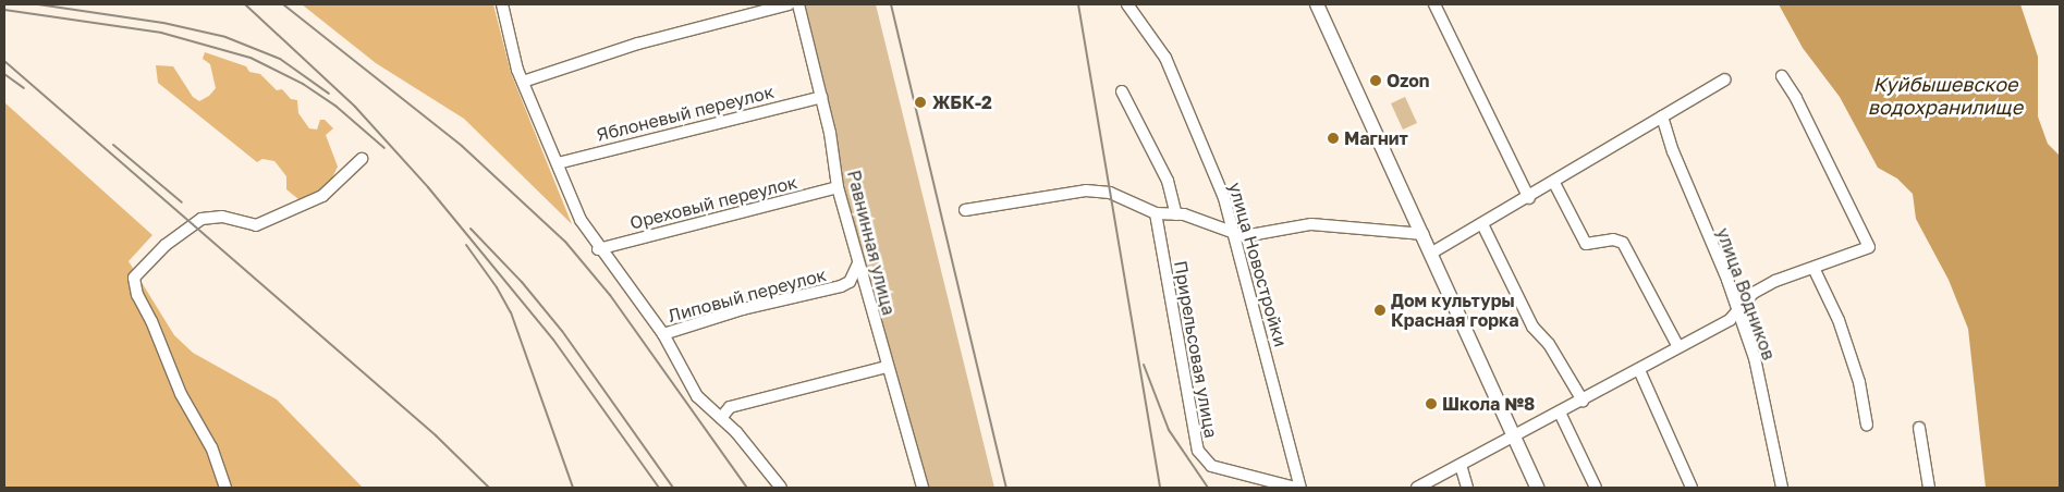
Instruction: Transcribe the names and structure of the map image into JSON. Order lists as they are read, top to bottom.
{
  "streets": {
    "street": [
      "Яблоневый переулок",
      "Ореховый переулок",
      "Равнинная улица",
      "улица Новостройки",
      "улица Водников",
      "Липовый переулок",
      "Прирельсовая улица"
    ]
  },
  "crossings": [
    ["Яблоневый переулок", "Равнинная улица"],
    ["Ореховый переулок", "Равнинная улица"],
    ["Равнинная улица", "Липовый переулок"]
  ],
  "water": ["Куйбышевское водохранилище"],
  "places": [
    "Ozon",
    "ЖБК-2",
    "Магнит",
    "Дом культуры Красная горка",
    "Школа №8"
  ]
}
